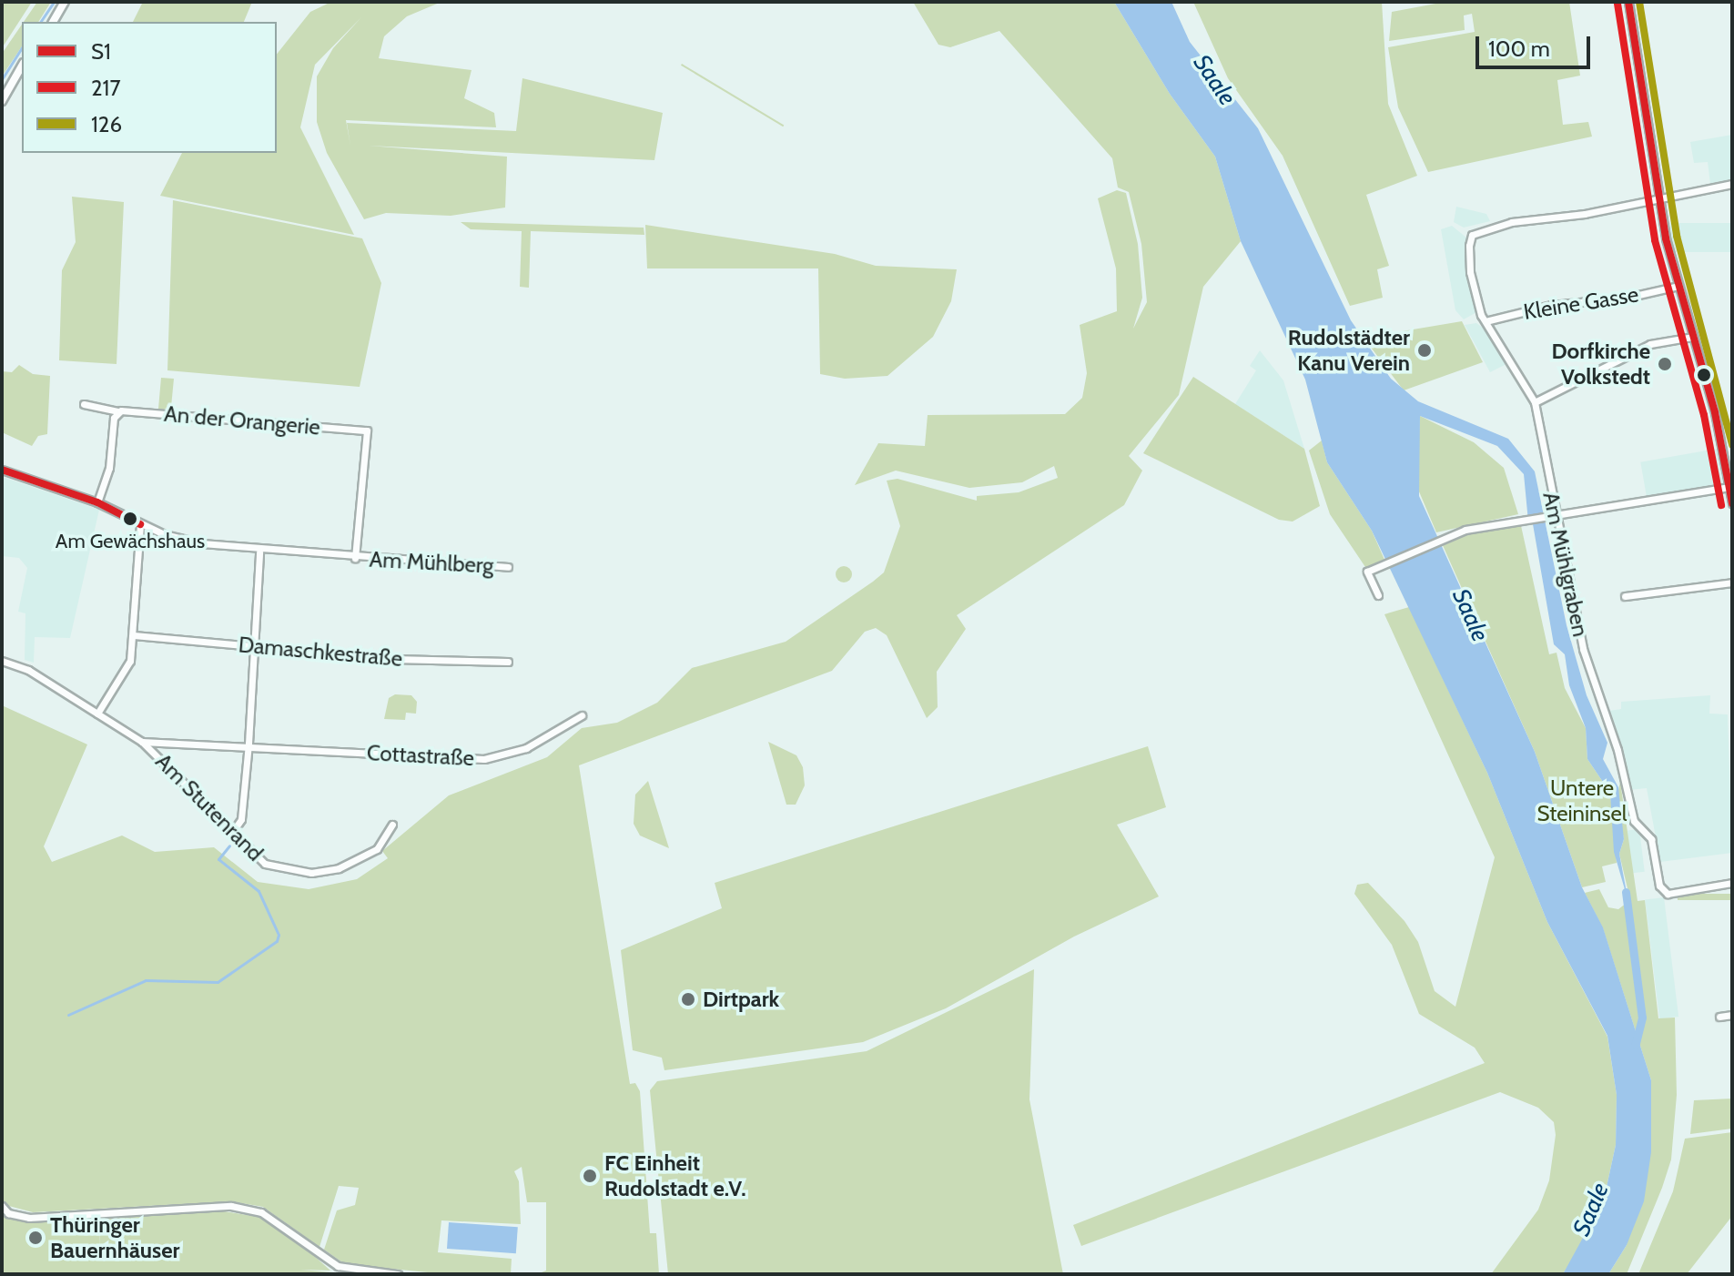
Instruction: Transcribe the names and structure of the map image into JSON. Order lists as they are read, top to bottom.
{
  "streets": {
    "street": [
      "Kleine Gasse",
      "An der Orangerie",
      "Am Mühlberg",
      "Am Mühlgraben",
      "Damaschkestraße",
      "Cottastraße",
      "Am Stutenrand"
    ]
  },
  "crossings": [
    ["Kleine Gasse", "Am Mühlgraben"],
    ["An der Orangerie", "Am Mühlberg"],
    ["Cottastraße", "Am Stutenrand"]
  ],
  "water": ["Saale"],
  "parks": ["Untere Steininsel"],
  "places": [
    "Rudolstädter Kanu Verein",
    "Dorfkirche Volkstedt",
    "Am Gewächshaus",
    "Dirtpark",
    "FC Einheit Rudolstadt e.V.",
    "Thüringer Bauernhäuser"
  ],
  "lines": ["transit line S1", "transit line 126", "transit line 217"],
  "legend": ["S1", "217", "126"],
  "scale_bar": "100 m"
}
